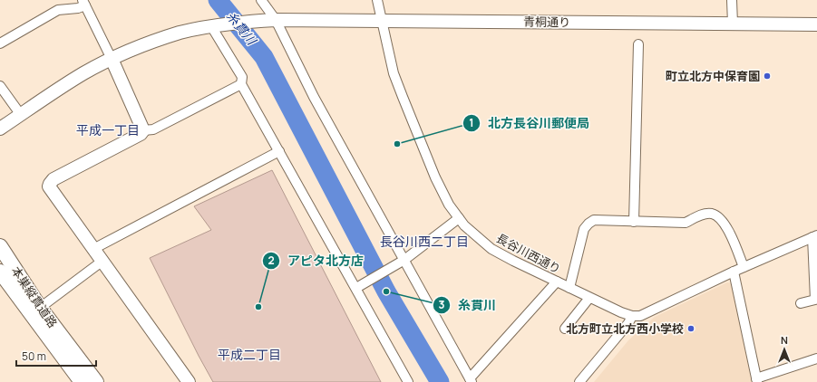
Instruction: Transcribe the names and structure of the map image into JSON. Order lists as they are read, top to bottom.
{
  "streets": {
    "main road": ["本巣縦貫道路"],
    "street": ["青桐通り", "長谷川西通り"]
  },
  "crossings": [
    ["青桐通り", "長谷川西通り"]
  ],
  "districts": ["平成一丁目", "長谷川西二丁目", "平成二丁目"],
  "water": ["糸貫川"],
  "places": [
    "町立北方中保育園",
    "北方長谷川郵便局",
    "糸貫川",
    "アピタ北方店",
    "北方町立北方西小学校"
  ],
  "scale_bar": "50 m",
  "north": "top"
}
